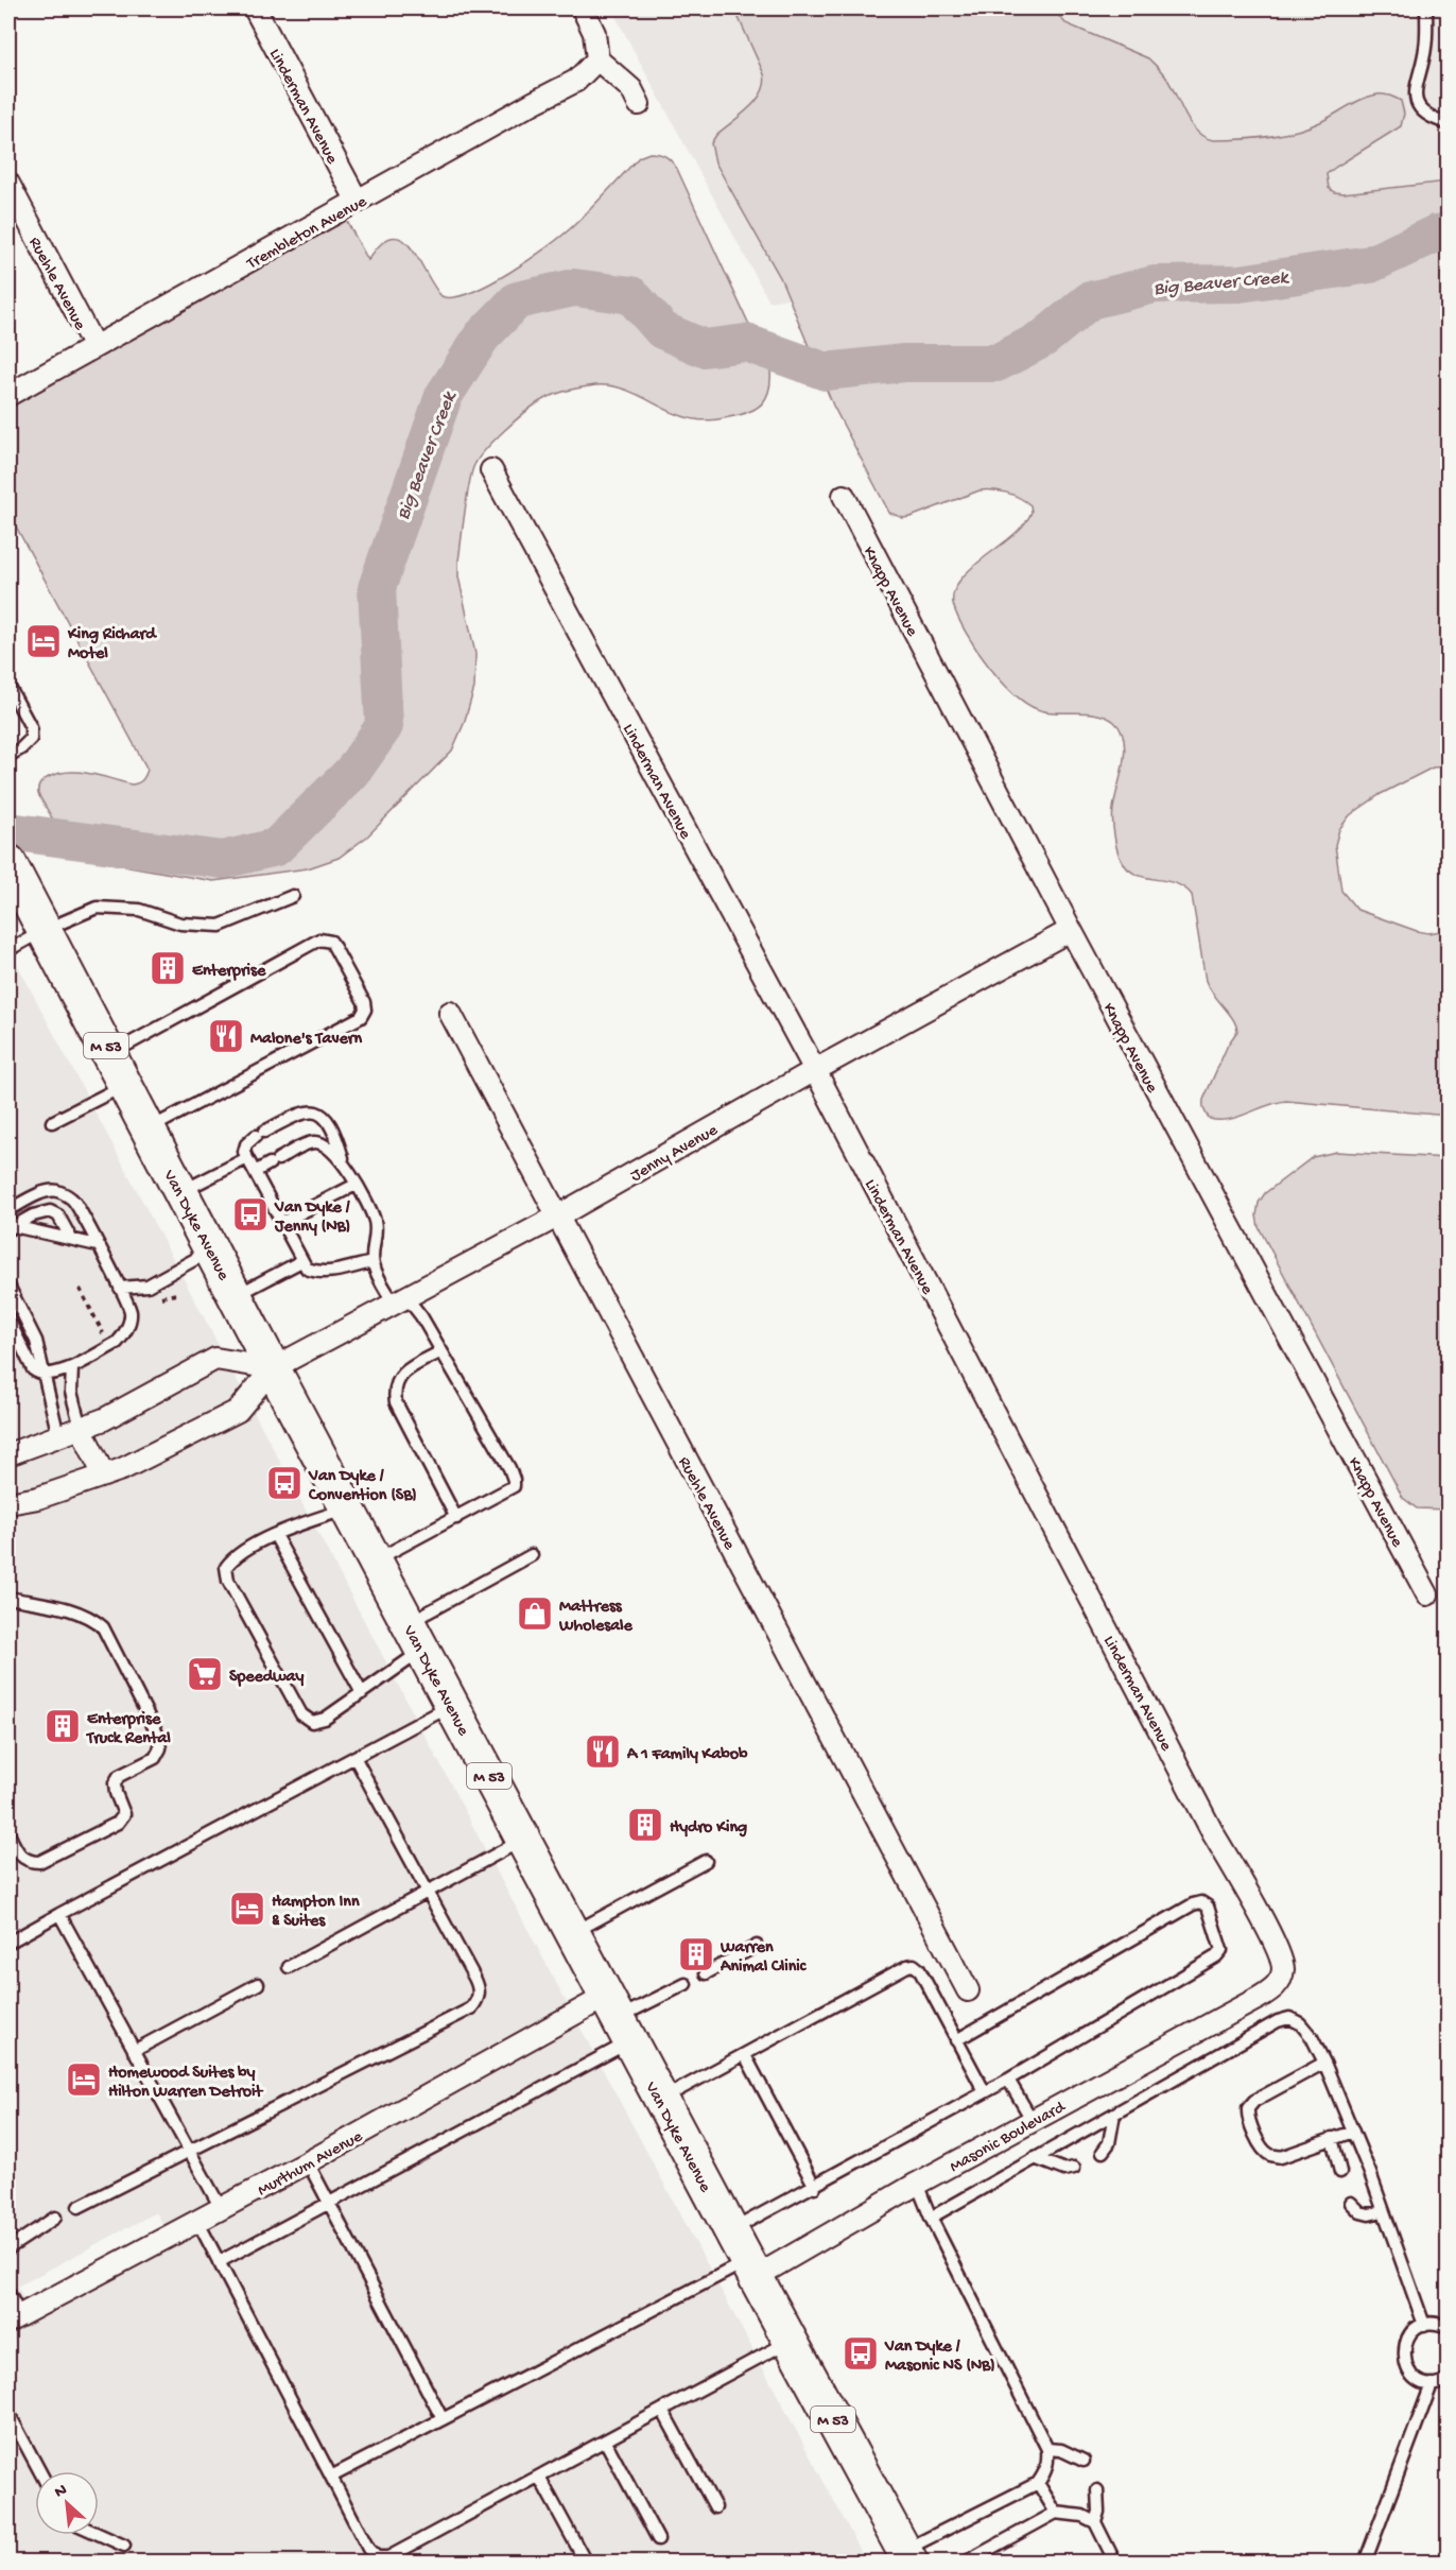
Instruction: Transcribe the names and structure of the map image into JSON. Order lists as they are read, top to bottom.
{
  "streets": {
    "main road": ["M 53", "Van Dyke Avenue"],
    "street": [
      "Linderman Avenue",
      "Trembleton Avenue",
      "Ruehle Avenue",
      "Knapp Avenue",
      "Jenny Avenue",
      "Masonic Boulevard",
      "Murthum Avenue"
    ]
  },
  "crossings": [
    ["Linderman Avenue", "Trembleton Avenue"],
    ["Linderman Avenue", "Jenny Avenue"],
    ["Linderman Avenue", "Masonic Boulevard"],
    ["Trembleton Avenue", "Ruehle Avenue"],
    ["Ruehle Avenue", "Jenny Avenue"],
    ["Knapp Avenue", "Jenny Avenue"],
    ["Jenny Avenue", "Van Dyke Avenue"],
    ["Van Dyke Avenue", "Masonic Boulevard"],
    ["Van Dyke Avenue", "Murthum Avenue"]
  ],
  "water": ["Big Beaver Creek"],
  "places": {
    "hotel": ["King Richard Motel", "Hampton Inn & Suites", "Homewood Suites by Hilton Warren Detroit"],
    "building": [
      "Enterprise",
      "Enterprise Truck Rental",
      "Hydro King",
      "Warren Animal Clinic"
    ],
    "restaurant": ["Malone's Tavern", "A 1 Family Kabob"],
    "bus stop": ["Van Dyke / Jenny (NB)", "Van Dyke / Convention (SB)", "Van Dyke / Masonic NS (NB)"],
    "shop": ["Mattress Wholesale"],
    "supermarket": ["Speedway"]
  },
  "north": "top left"
}
